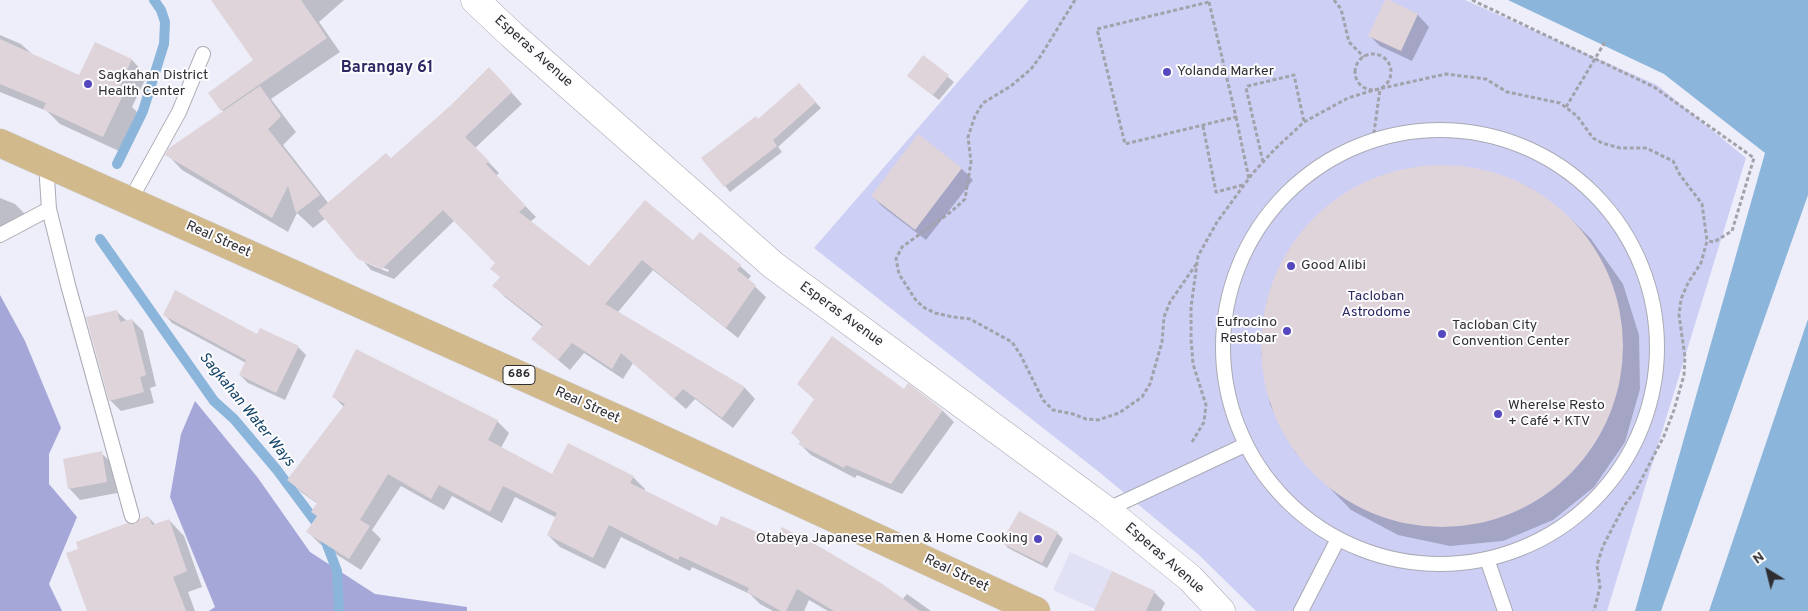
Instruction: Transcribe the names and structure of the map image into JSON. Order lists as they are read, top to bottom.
{
  "streets": {
    "main road": ["Real Street", "686"],
    "street": ["Esperas Avenue"]
  },
  "districts": ["Barangay 61"],
  "water": ["Sagkahan Water Ways"],
  "parks": ["Tacloban Astrodome"],
  "places": [
    "Yolanda Marker",
    "Sagkahan District Health Center",
    "Good Alibi",
    "Eufrocino Restobar",
    "Tacloban City Convention Center",
    "Wherelse Resto + Café + KTV",
    "Otabeya Japanese Ramen & Home Cooking"
  ],
  "north": "top left"
}
